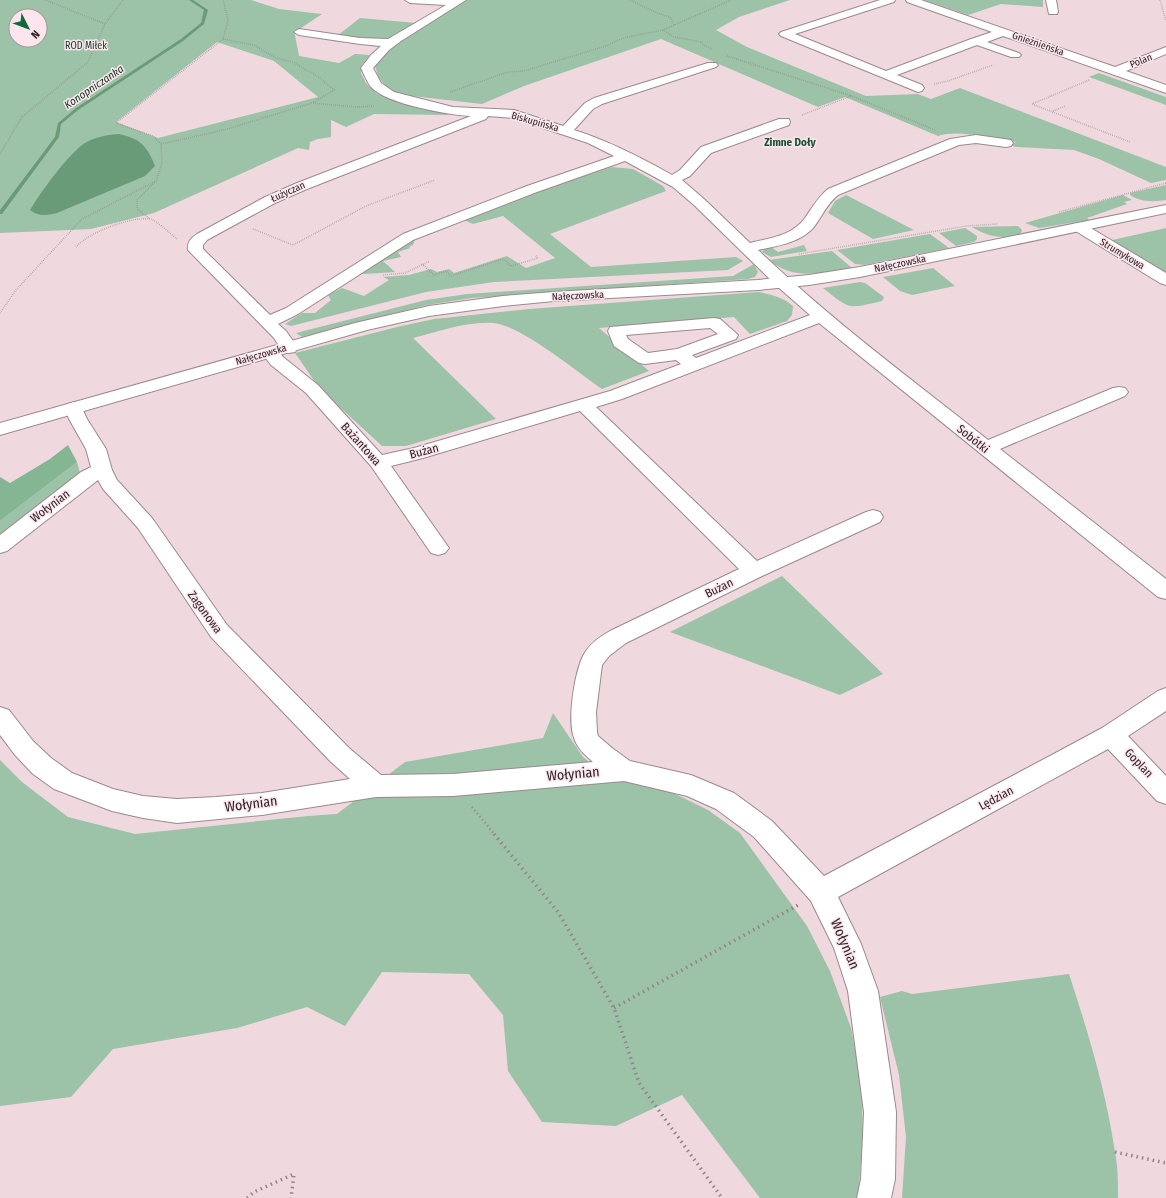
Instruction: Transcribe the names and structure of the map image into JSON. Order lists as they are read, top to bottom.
{
  "streets": {
    "street": [
      "Gnieźnieńska",
      "Polan",
      "Biskupińska",
      "Łużyczan",
      "Strumykowa",
      "Nałęczowska",
      "Sobótki",
      "Bażantowa",
      "Bużan",
      "Wołynian",
      "Zagonowa",
      "Goplan",
      "Lędzian"
    ]
  },
  "crossings": [
    ["Gnieźnieńska", "Polan"],
    ["Biskupińska", "Łużyczan"],
    ["Biskupińska", "Nałęczowska"],
    ["Biskupińska", "Sobótki"],
    ["Strumykowa", "Nałęczowska"],
    ["Nałęczowska", "Sobótki"],
    ["Nałęczowska", "Bażantowa"],
    ["Nałęczowska", "Zagonowa"],
    ["Sobótki", "Bużan"],
    ["Bażantowa", "Bużan"],
    ["Bużan", "Wołynian"],
    ["Wołynian", "Zagonowa"],
    ["Wołynian", "Lędzian"],
    ["Goplan", "Lędzian"]
  ],
  "districts": ["Zimne Doły"],
  "water": ["Konopniczanka"],
  "parks": ["ROD Miłek"],
  "north": "bottom right"
}
